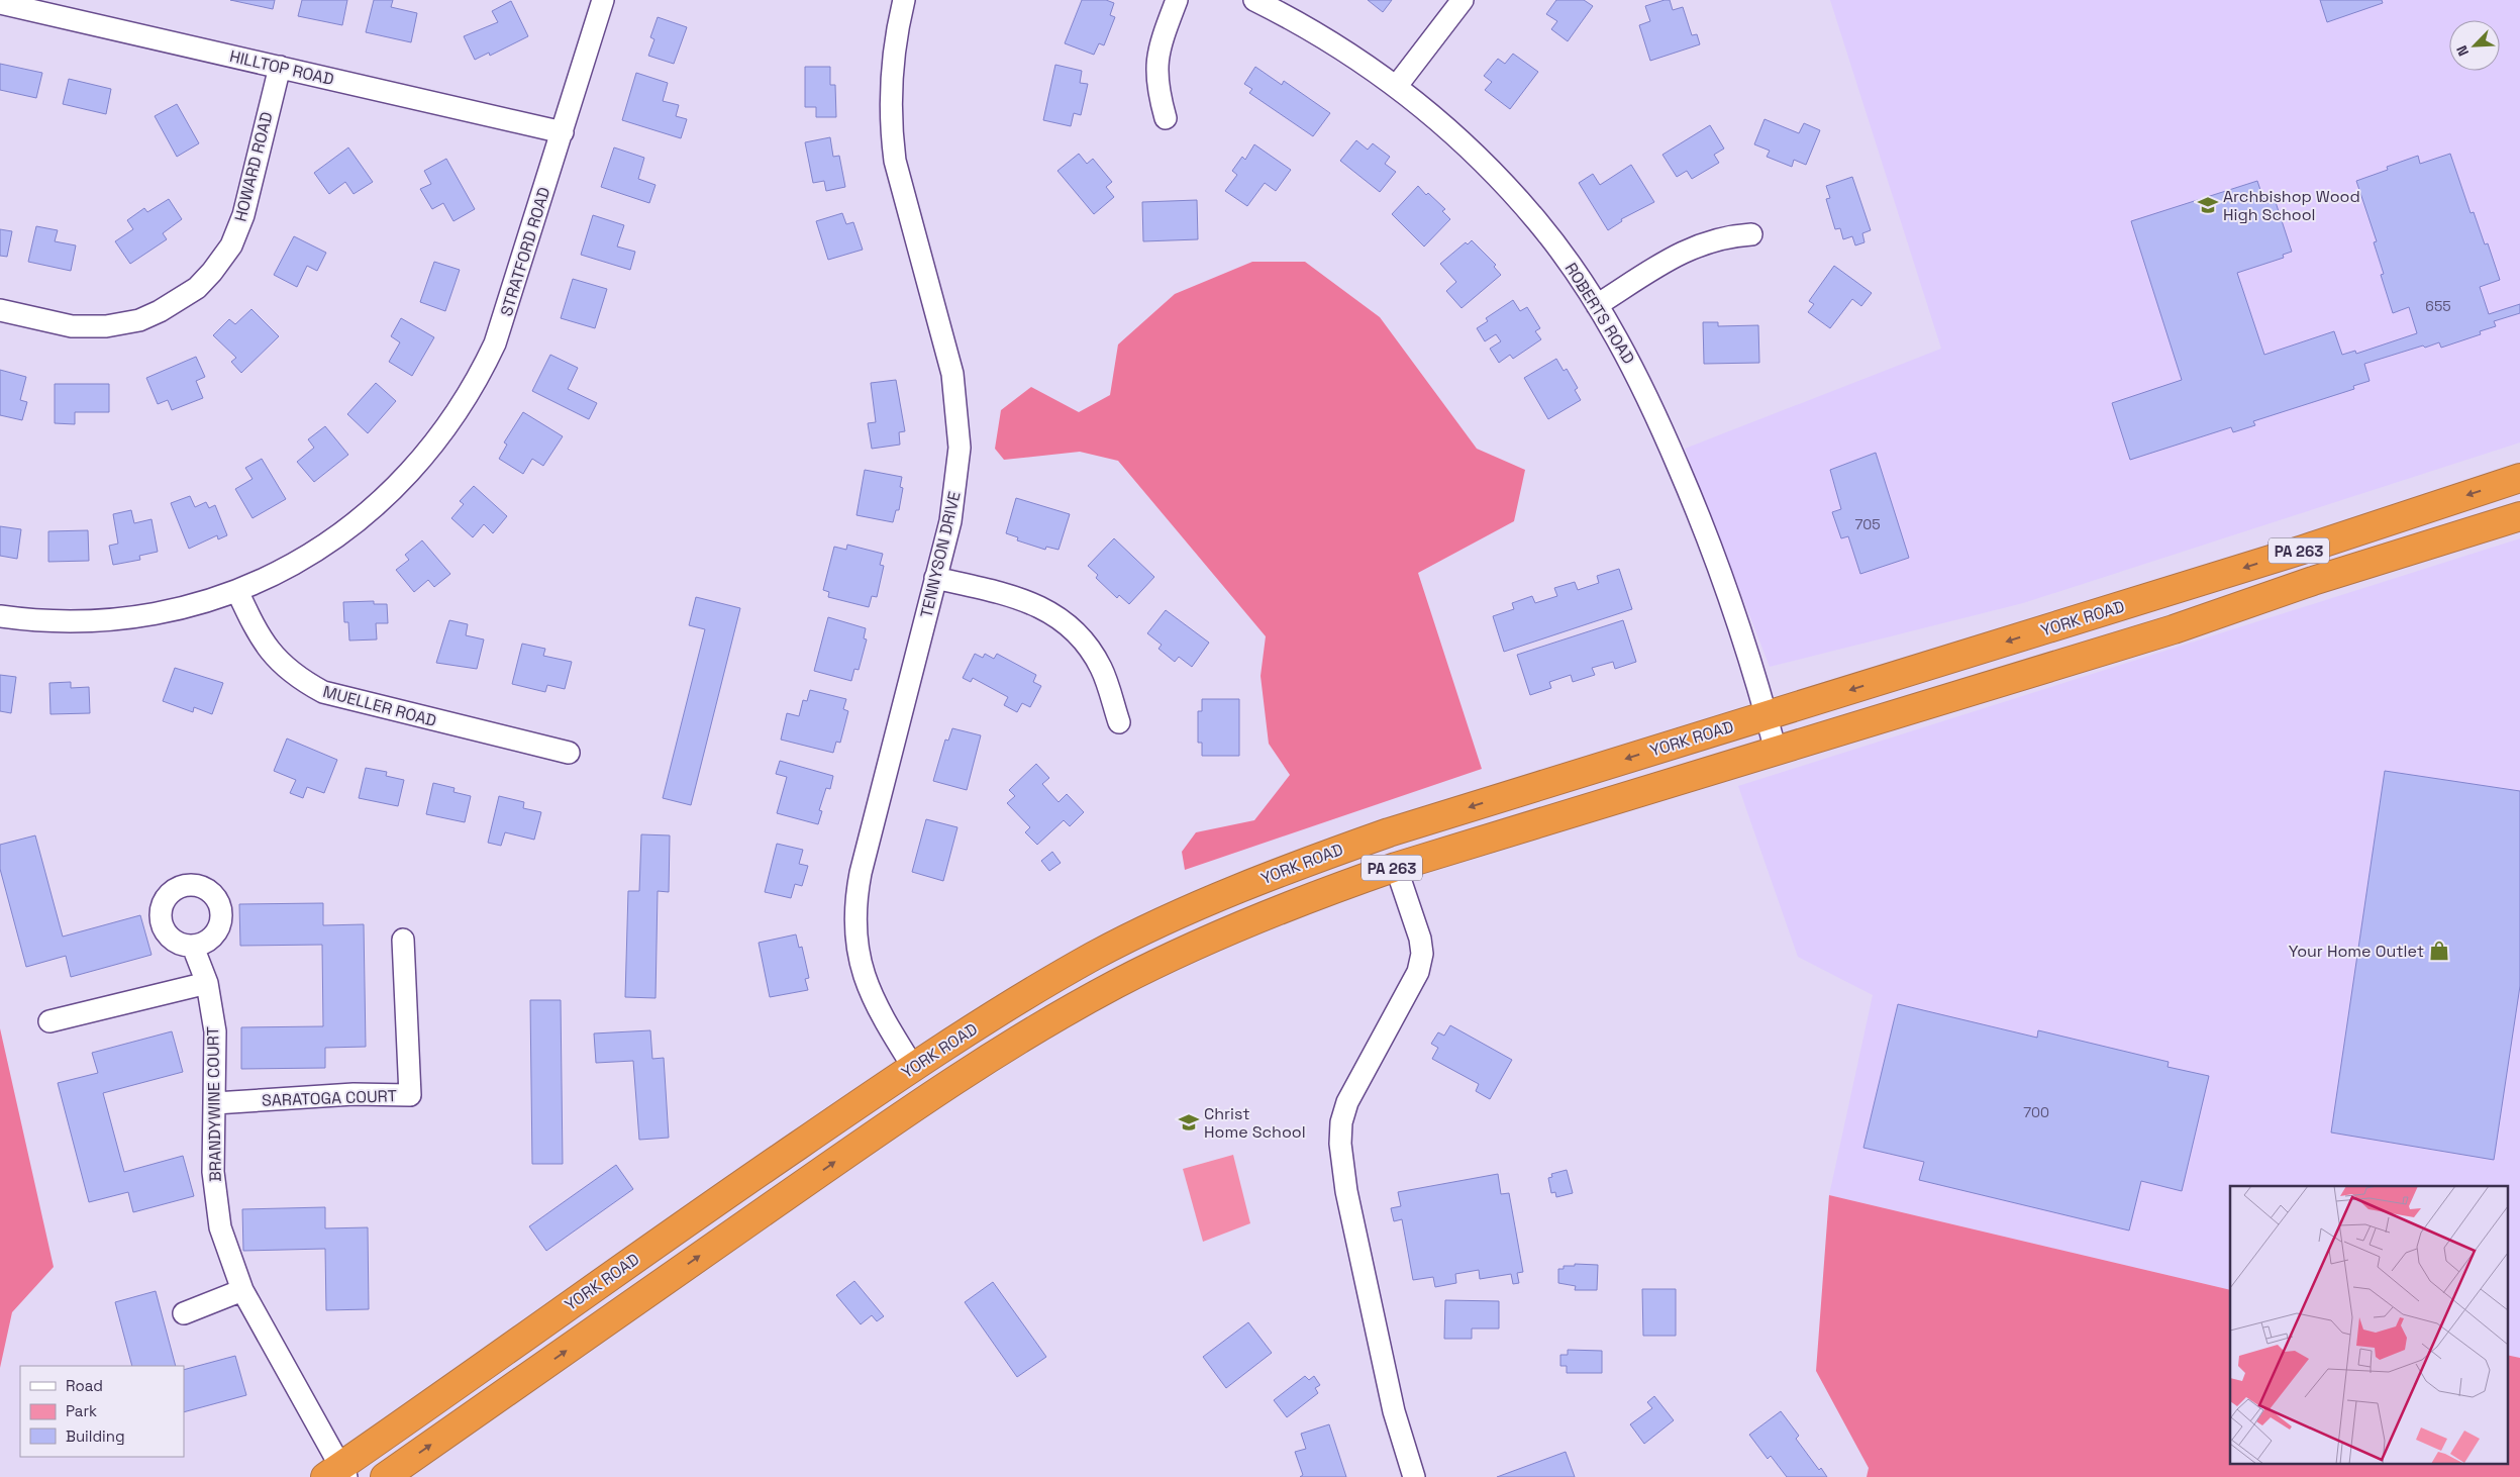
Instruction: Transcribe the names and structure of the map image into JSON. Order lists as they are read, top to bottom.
{
  "streets": {
    "highway": ["PA 263", "YORK ROAD"],
    "street": [
      "HILLTOP ROAD",
      "HOWARD ROAD",
      "STRATFORD ROAD",
      "ROBERTS ROAD",
      "TENNYSON DRIVE",
      "MUELLER ROAD",
      "SARATOGA COURT",
      "BRANDYWINE COURT"
    ]
  },
  "crossings": [
    ["HILLTOP ROAD", "HOWARD ROAD"],
    ["HILLTOP ROAD", "STRATFORD ROAD"],
    ["STRATFORD ROAD", "MUELLER ROAD"],
    ["ROBERTS ROAD", "YORK ROAD"],
    ["TENNYSON DRIVE", "YORK ROAD"],
    ["YORK ROAD", "BRANDYWINE COURT"],
    ["SARATOGA COURT", "BRANDYWINE COURT"]
  ],
  "places": {
    "school or university": ["Archbishop Wood High School", "Christ Home School"],
    "shop": ["Your Home Outlet"]
  },
  "house_numbers": ["655", "705", "700"],
  "legend": ["Road", "Park", "Building"],
  "north": "bottom left"
}
